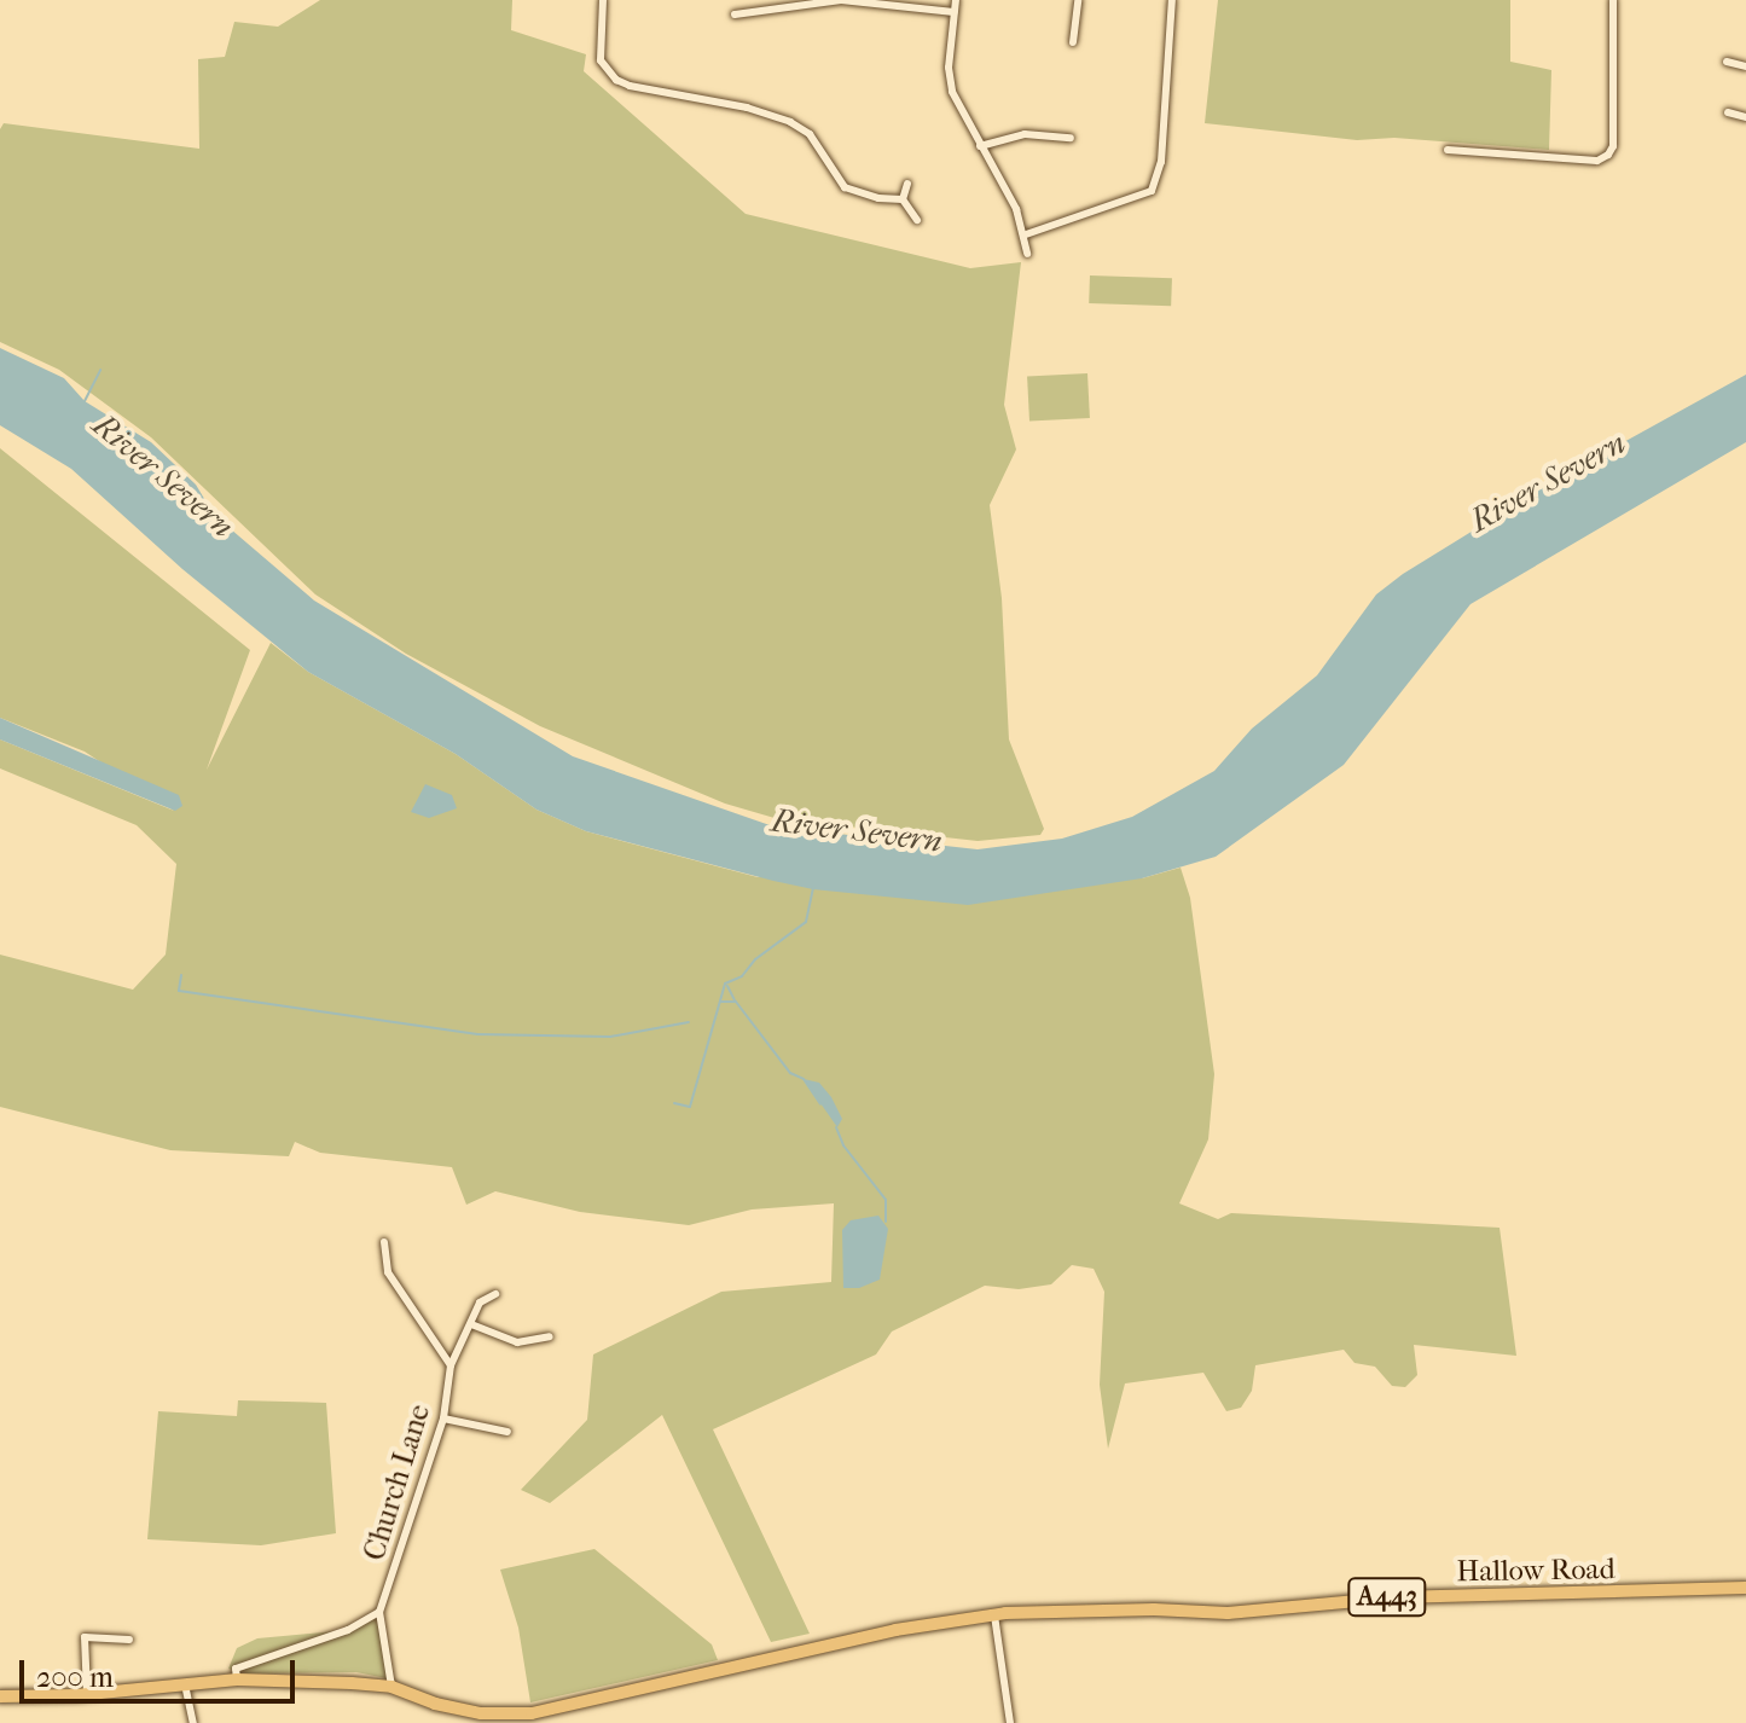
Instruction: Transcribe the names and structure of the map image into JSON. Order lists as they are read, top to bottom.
{
  "streets": {
    "main road": ["Hallow Road", "A443"],
    "street": ["Church Lane"]
  },
  "crossings": [
    ["Church Lane", "A443"],
    ["Hallow Road", "A443"]
  ],
  "water": ["River Severn"],
  "scale_bar": "200 m"
}
